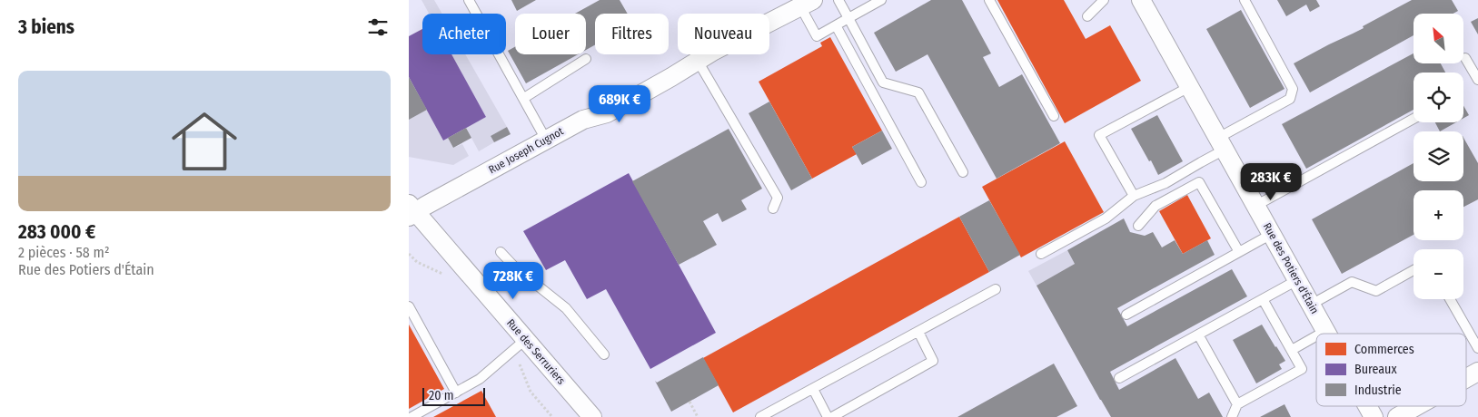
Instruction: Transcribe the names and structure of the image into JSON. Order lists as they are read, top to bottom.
{
  "streets": {
    "street": ["Rue Joseph Cugnot", "Rue des Potiers d'Étain", "Rue des Serruriers"]
  },
  "crossings": [
    ["Rue Joseph Cugnot", "Rue des Serruriers"]
  ],
  "legend": ["Commerces", "Bureaux", "Industrie"],
  "scale_bar": "20 m",
  "north": "top left",
  "page": {
    "heading": "3 biens",
    "map_buttons": ["+", "−"],
    "chip": [
      "Acheter",
      "Louer",
      "Filtres",
      "Nouveau"
    ],
    "list": [
      {
        "name": "283 000 €",
        "note": "2 pièces · 58 m² · Rue des Potiers d'Étain"
      }
    ],
    "price": ["689K €", "283K €", "728K €"],
    "scale": "20 m"
  }
}
